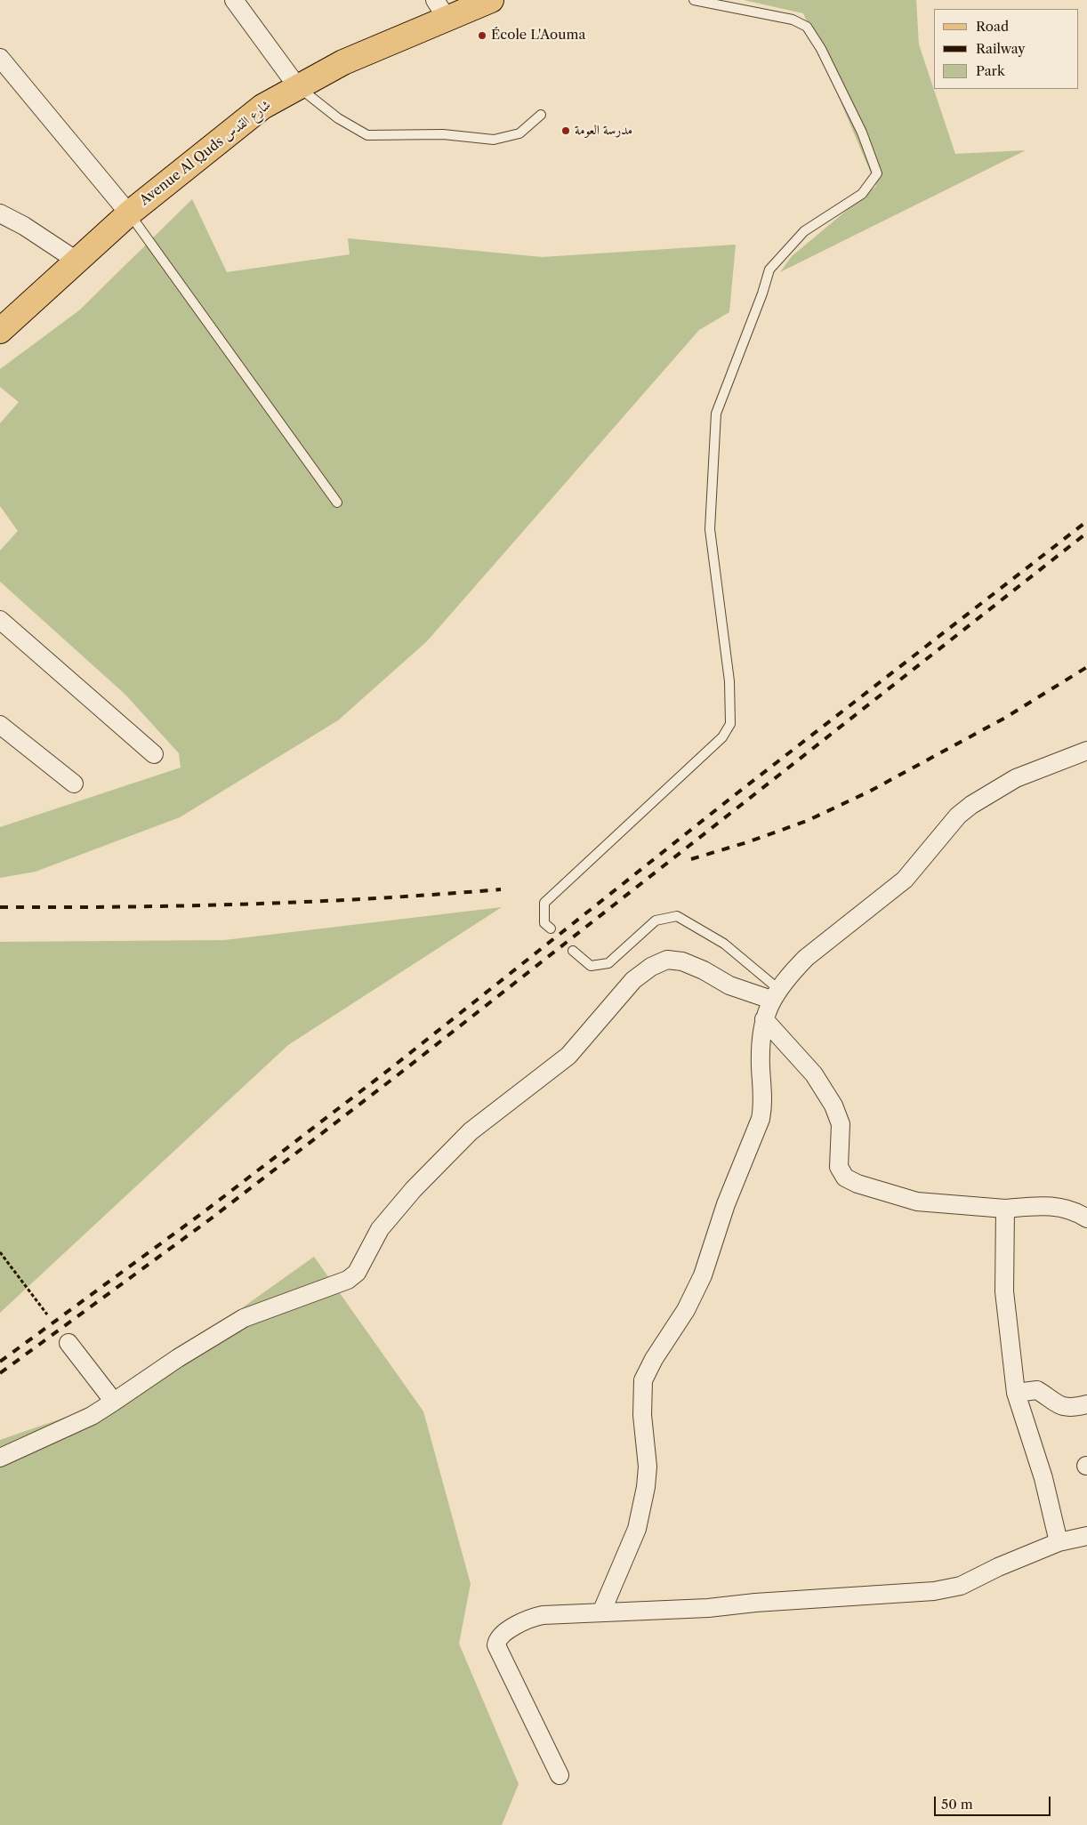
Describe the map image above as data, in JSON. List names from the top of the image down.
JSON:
{
  "streets": {
    "main road": ["Avenue Al Quds شارع القدس"]
  },
  "places": ["École L'Aouma", "مدرسة العومة"],
  "legend": ["Road", "Railway", "Park"],
  "scale_bar": "50 m"
}
